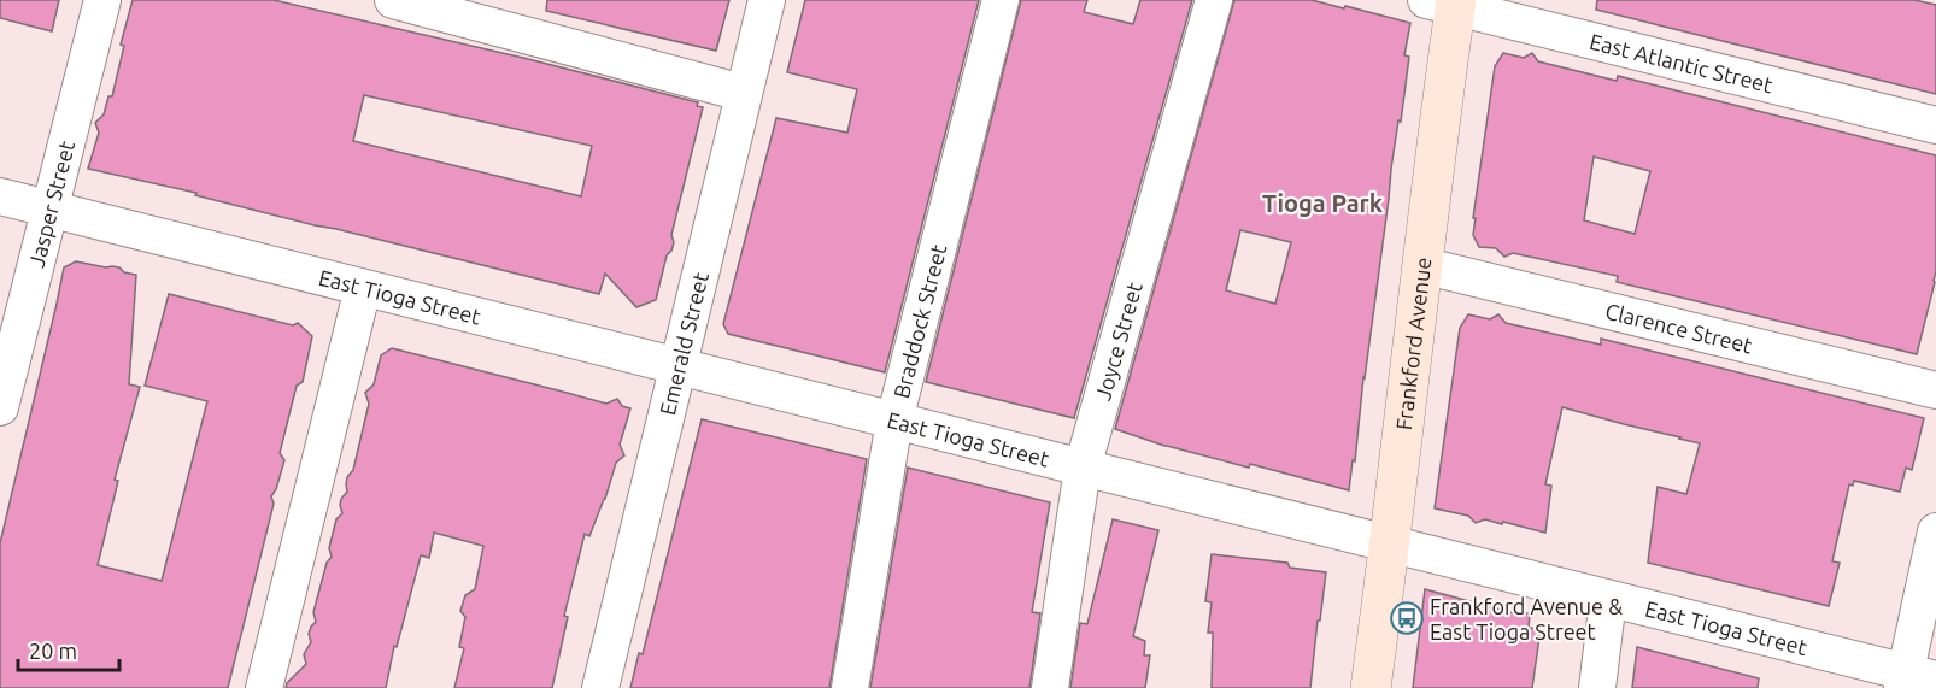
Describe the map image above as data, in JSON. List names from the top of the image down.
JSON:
{
  "streets": {
    "main road": ["Frankford Avenue"],
    "street": [
      "East Atlantic Street",
      "Jasper Street",
      "East Tioga Street",
      "Braddock Street",
      "Clarence Street",
      "Joyce Street",
      "Emerald Street"
    ]
  },
  "crossings": [
    ["East Atlantic Street", "Frankford Avenue"],
    ["Jasper Street", "East Tioga Street"],
    ["East Tioga Street", "Braddock Street"],
    ["East Tioga Street", "Joyce Street"],
    ["East Tioga Street", "Frankford Avenue"],
    ["East Tioga Street", "Emerald Street"],
    ["Clarence Street", "Frankford Avenue"]
  ],
  "districts": ["Tioga Park"],
  "places": {
    "bus stop": ["Frankford Avenue & East Tioga Street"]
  },
  "scale_bar": "20 m"
}
